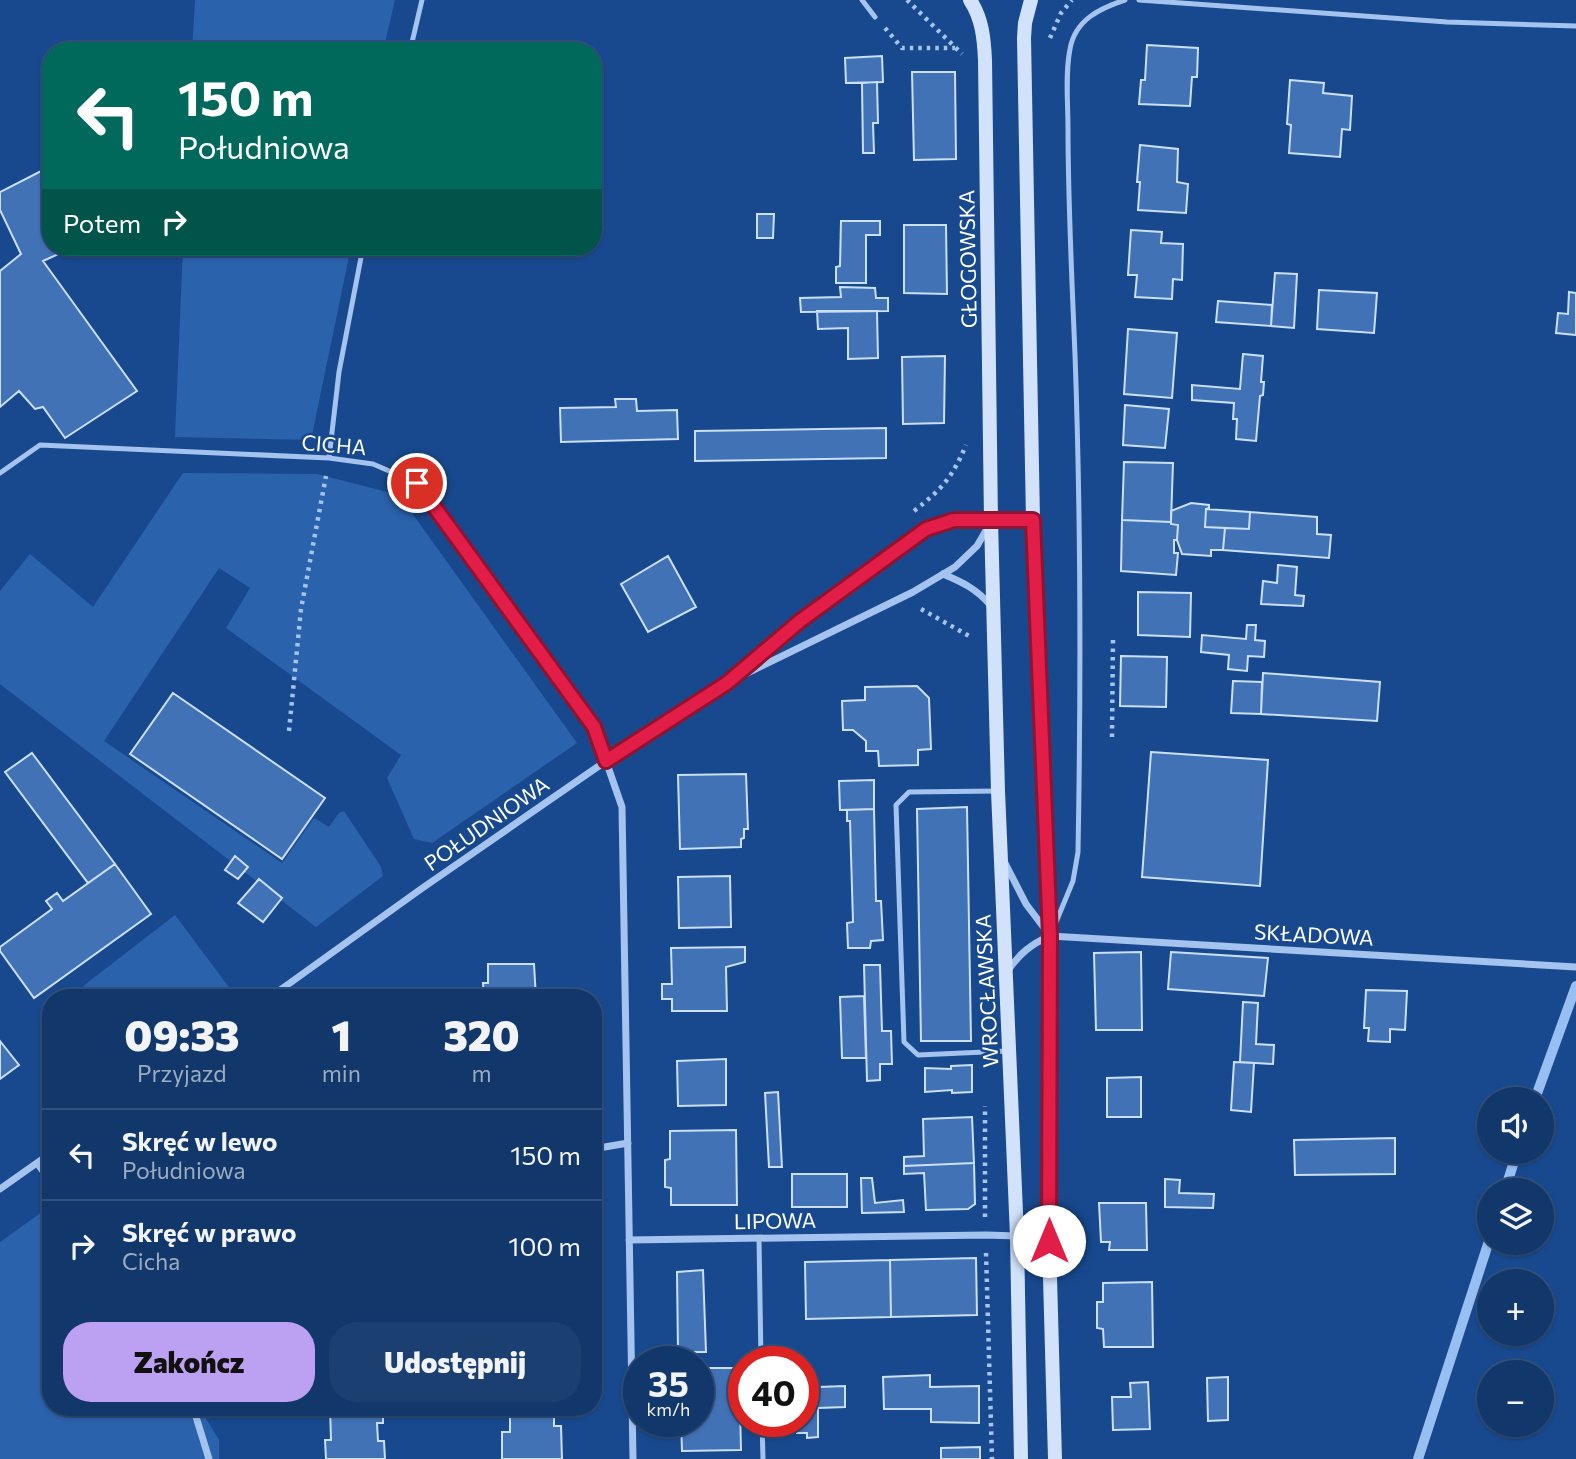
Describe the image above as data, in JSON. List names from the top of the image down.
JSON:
{
  "streets": {
    "street": [
      "GŁOGOWSKA",
      "POŁUDNIOWA",
      "SKŁADOWA",
      "WROCŁAWSKA",
      "LIPOWA"
    ],
    "lane": ["CICHA"]
  },
  "crossings": [
    ["GŁOGOWSKA", "POŁUDNIOWA"],
    ["GŁOGOWSKA", "WROCŁAWSKA"],
    ["CICHA", "POŁUDNIOWA"],
    ["POŁUDNIOWA", "WROCŁAWSKA"],
    ["WROCŁAWSKA", "LIPOWA"]
  ],
  "page": {
    "turn": ["150 m", "Południowa"],
    "then": "Potem",
    "eta": [
      "09:33",
      "Przyjazd",
      "1",
      "min",
      "320",
      "m"
    ],
    "map_buttons": ["+", "−"],
    "list": [
      {
        "name": "Skręć w lewo",
        "note": "Południowa",
        "value": "150 m"
      },
      {
        "name": "Skręć w prawo",
        "note": "Cicha",
        "value": "100 m"
      }
    ],
    "buttons": ["Zakończ", "Udostępnij"],
    "speed": "35 km/h",
    "limit": "40"
  }
}
